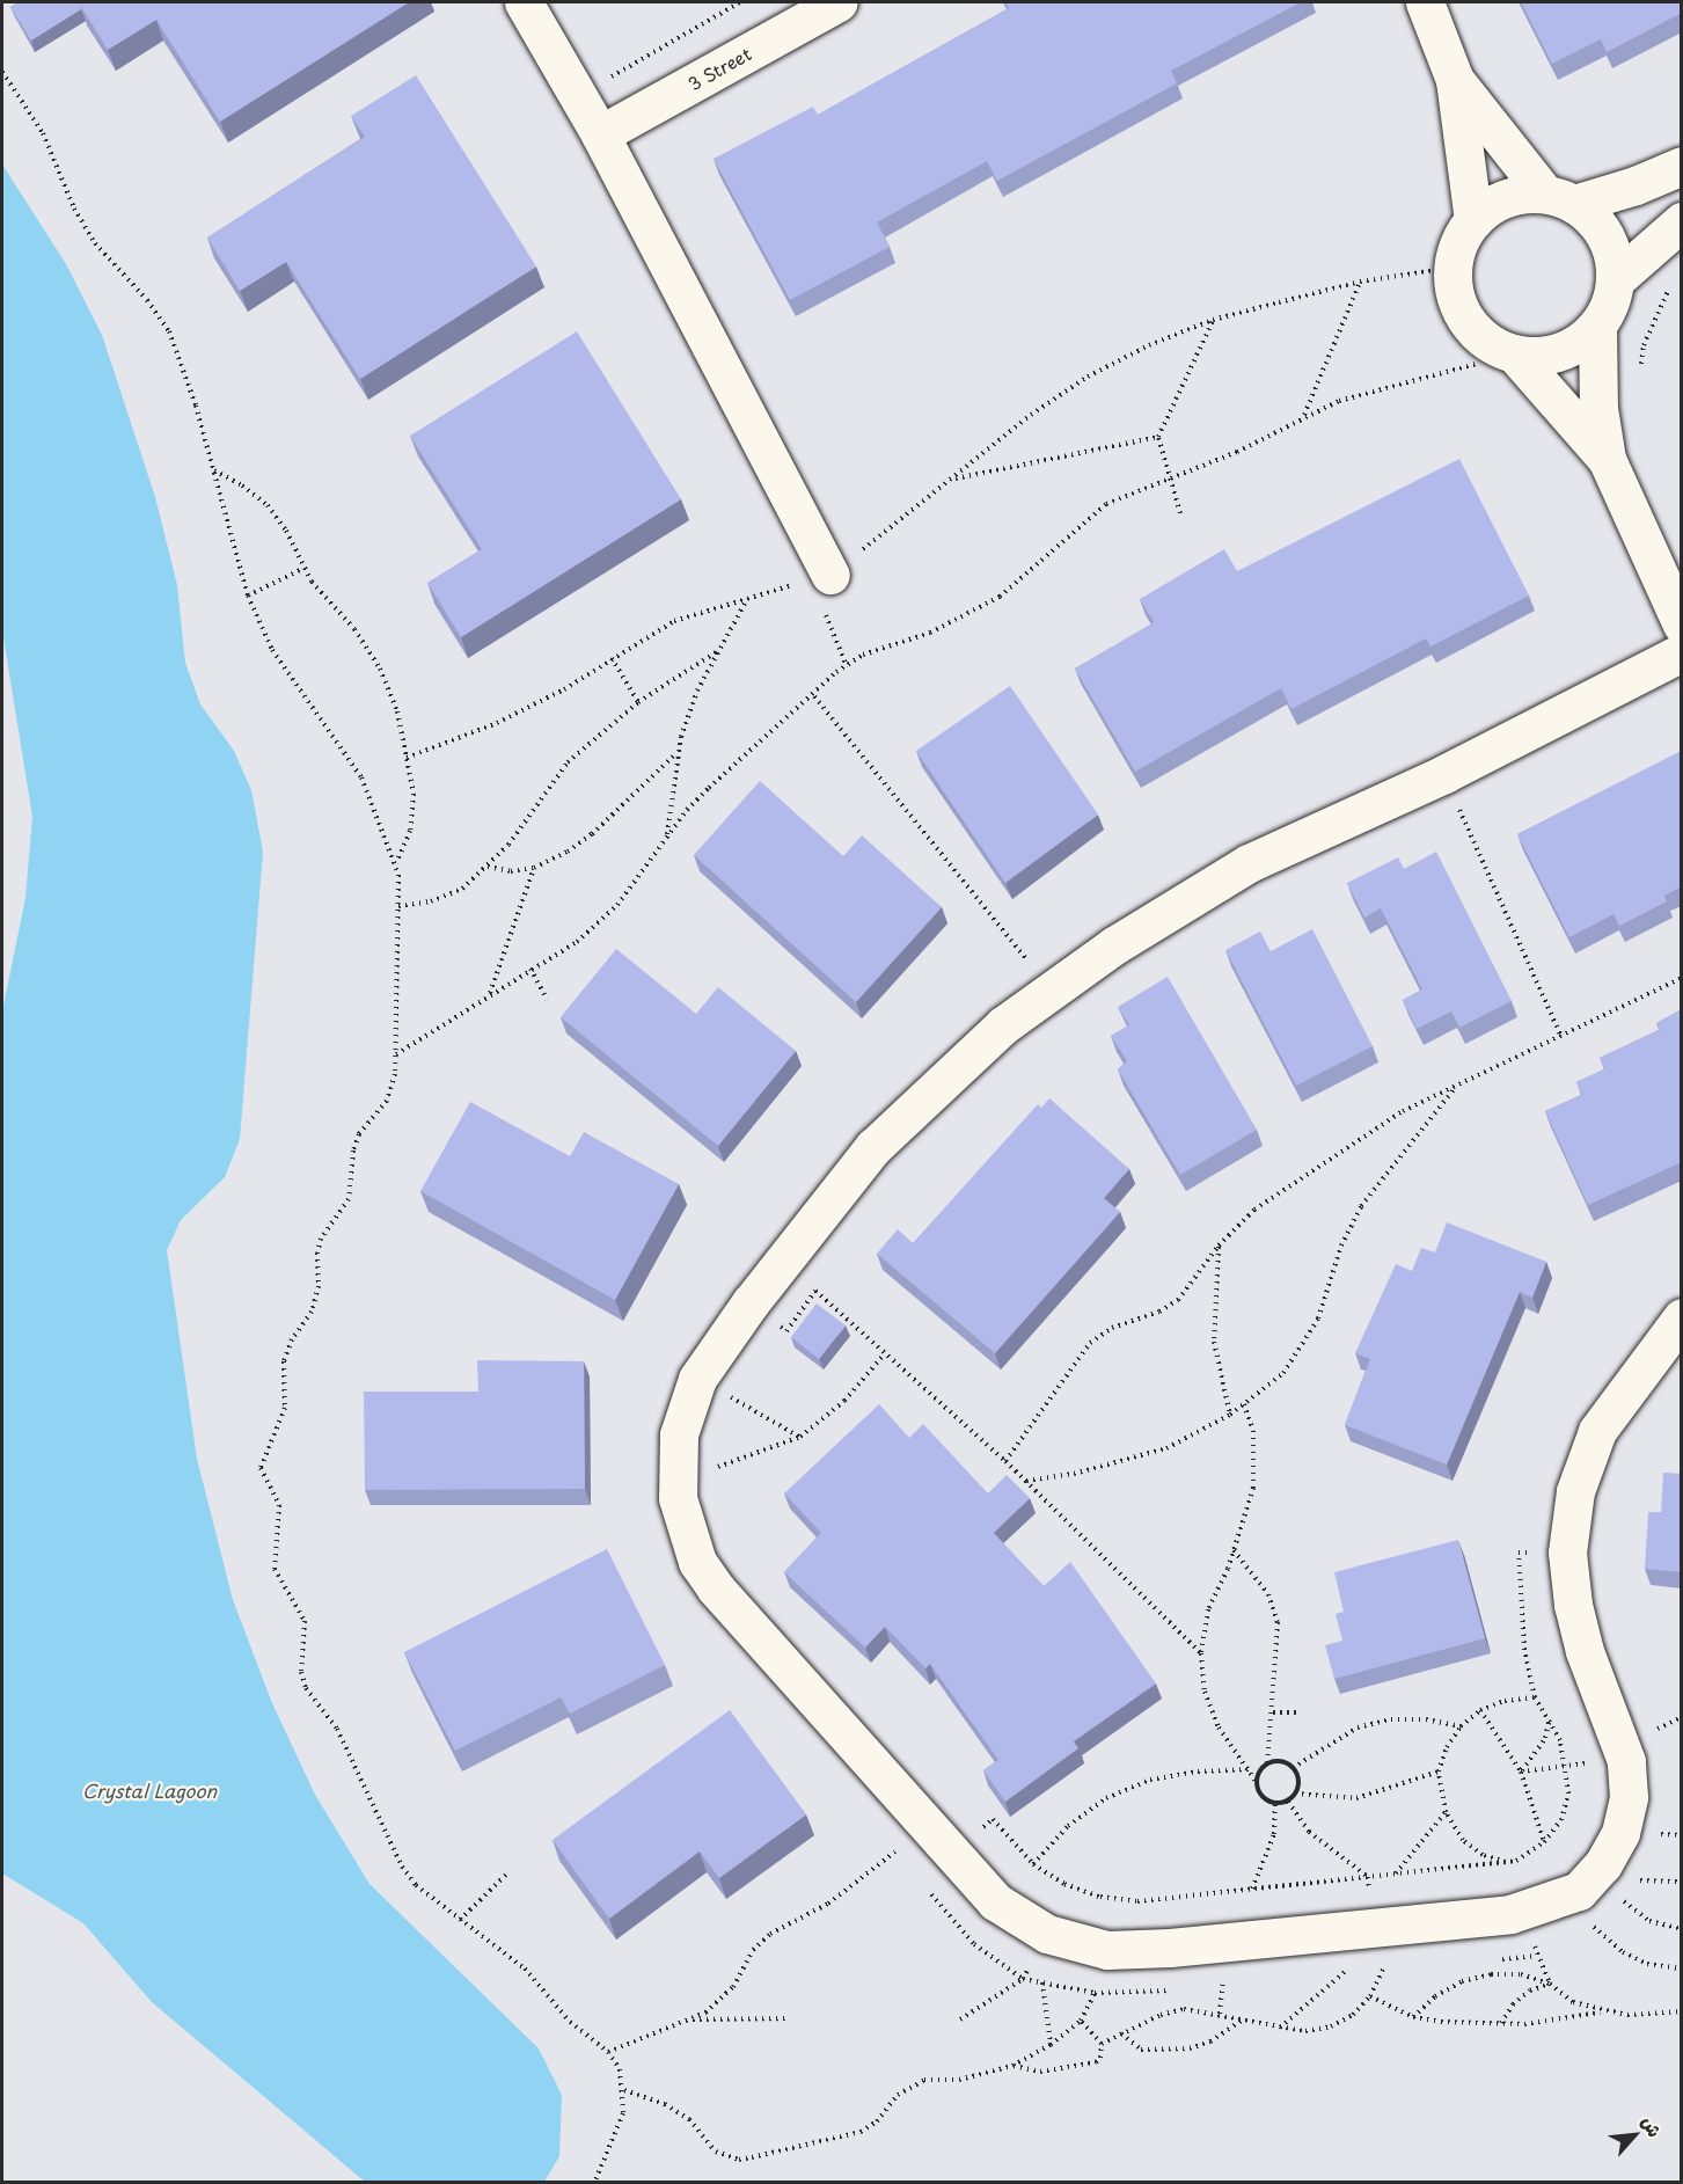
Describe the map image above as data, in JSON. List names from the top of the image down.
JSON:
{
  "streets": {
    "street": ["3 Street"]
  },
  "water": ["Crystal Lagoon"],
  "north": "top right"
}
